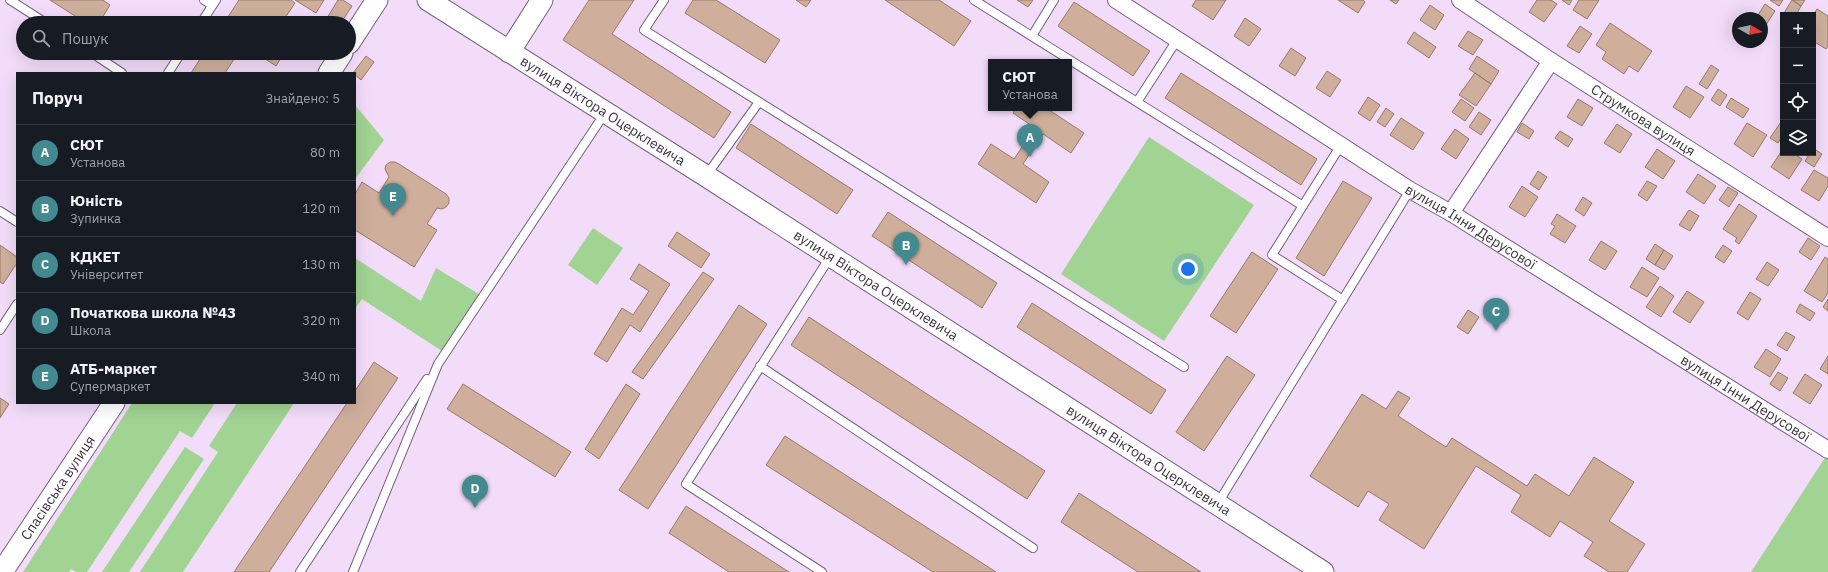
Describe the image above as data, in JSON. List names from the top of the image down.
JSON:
{
  "streets": {
    "street": [
      "вулиця Віктора Оцерклевича",
      "Струмкова вулиця",
      "вулиця Інни Дерусової",
      "Спасівська вулиця"
    ]
  },
  "north": "right",
  "page": {
    "map_buttons": ["+", "−"],
    "search": "Пошук",
    "popup": ["СЮТ", "Установа"],
    "heading": ["Поруч", "Знайдено: 5"],
    "pins": [
      "A",
      "E",
      "B",
      "C",
      "D"
    ],
    "list": [
      {
        "mark": "A",
        "name": "СЮТ",
        "note": "Установа",
        "value": "80 m"
      },
      {
        "mark": "B",
        "name": "Юність",
        "note": "Зупинка",
        "value": "120 m"
      },
      {
        "mark": "C",
        "name": "КДКЕТ",
        "note": "Університет",
        "value": "130 m"
      },
      {
        "mark": "D",
        "name": "Початкова школа №43",
        "note": "Школа",
        "value": "320 m"
      },
      {
        "mark": "E",
        "name": "АТБ-маркет",
        "note": "Супермаркет",
        "value": "340 m"
      }
    ]
  }
}
